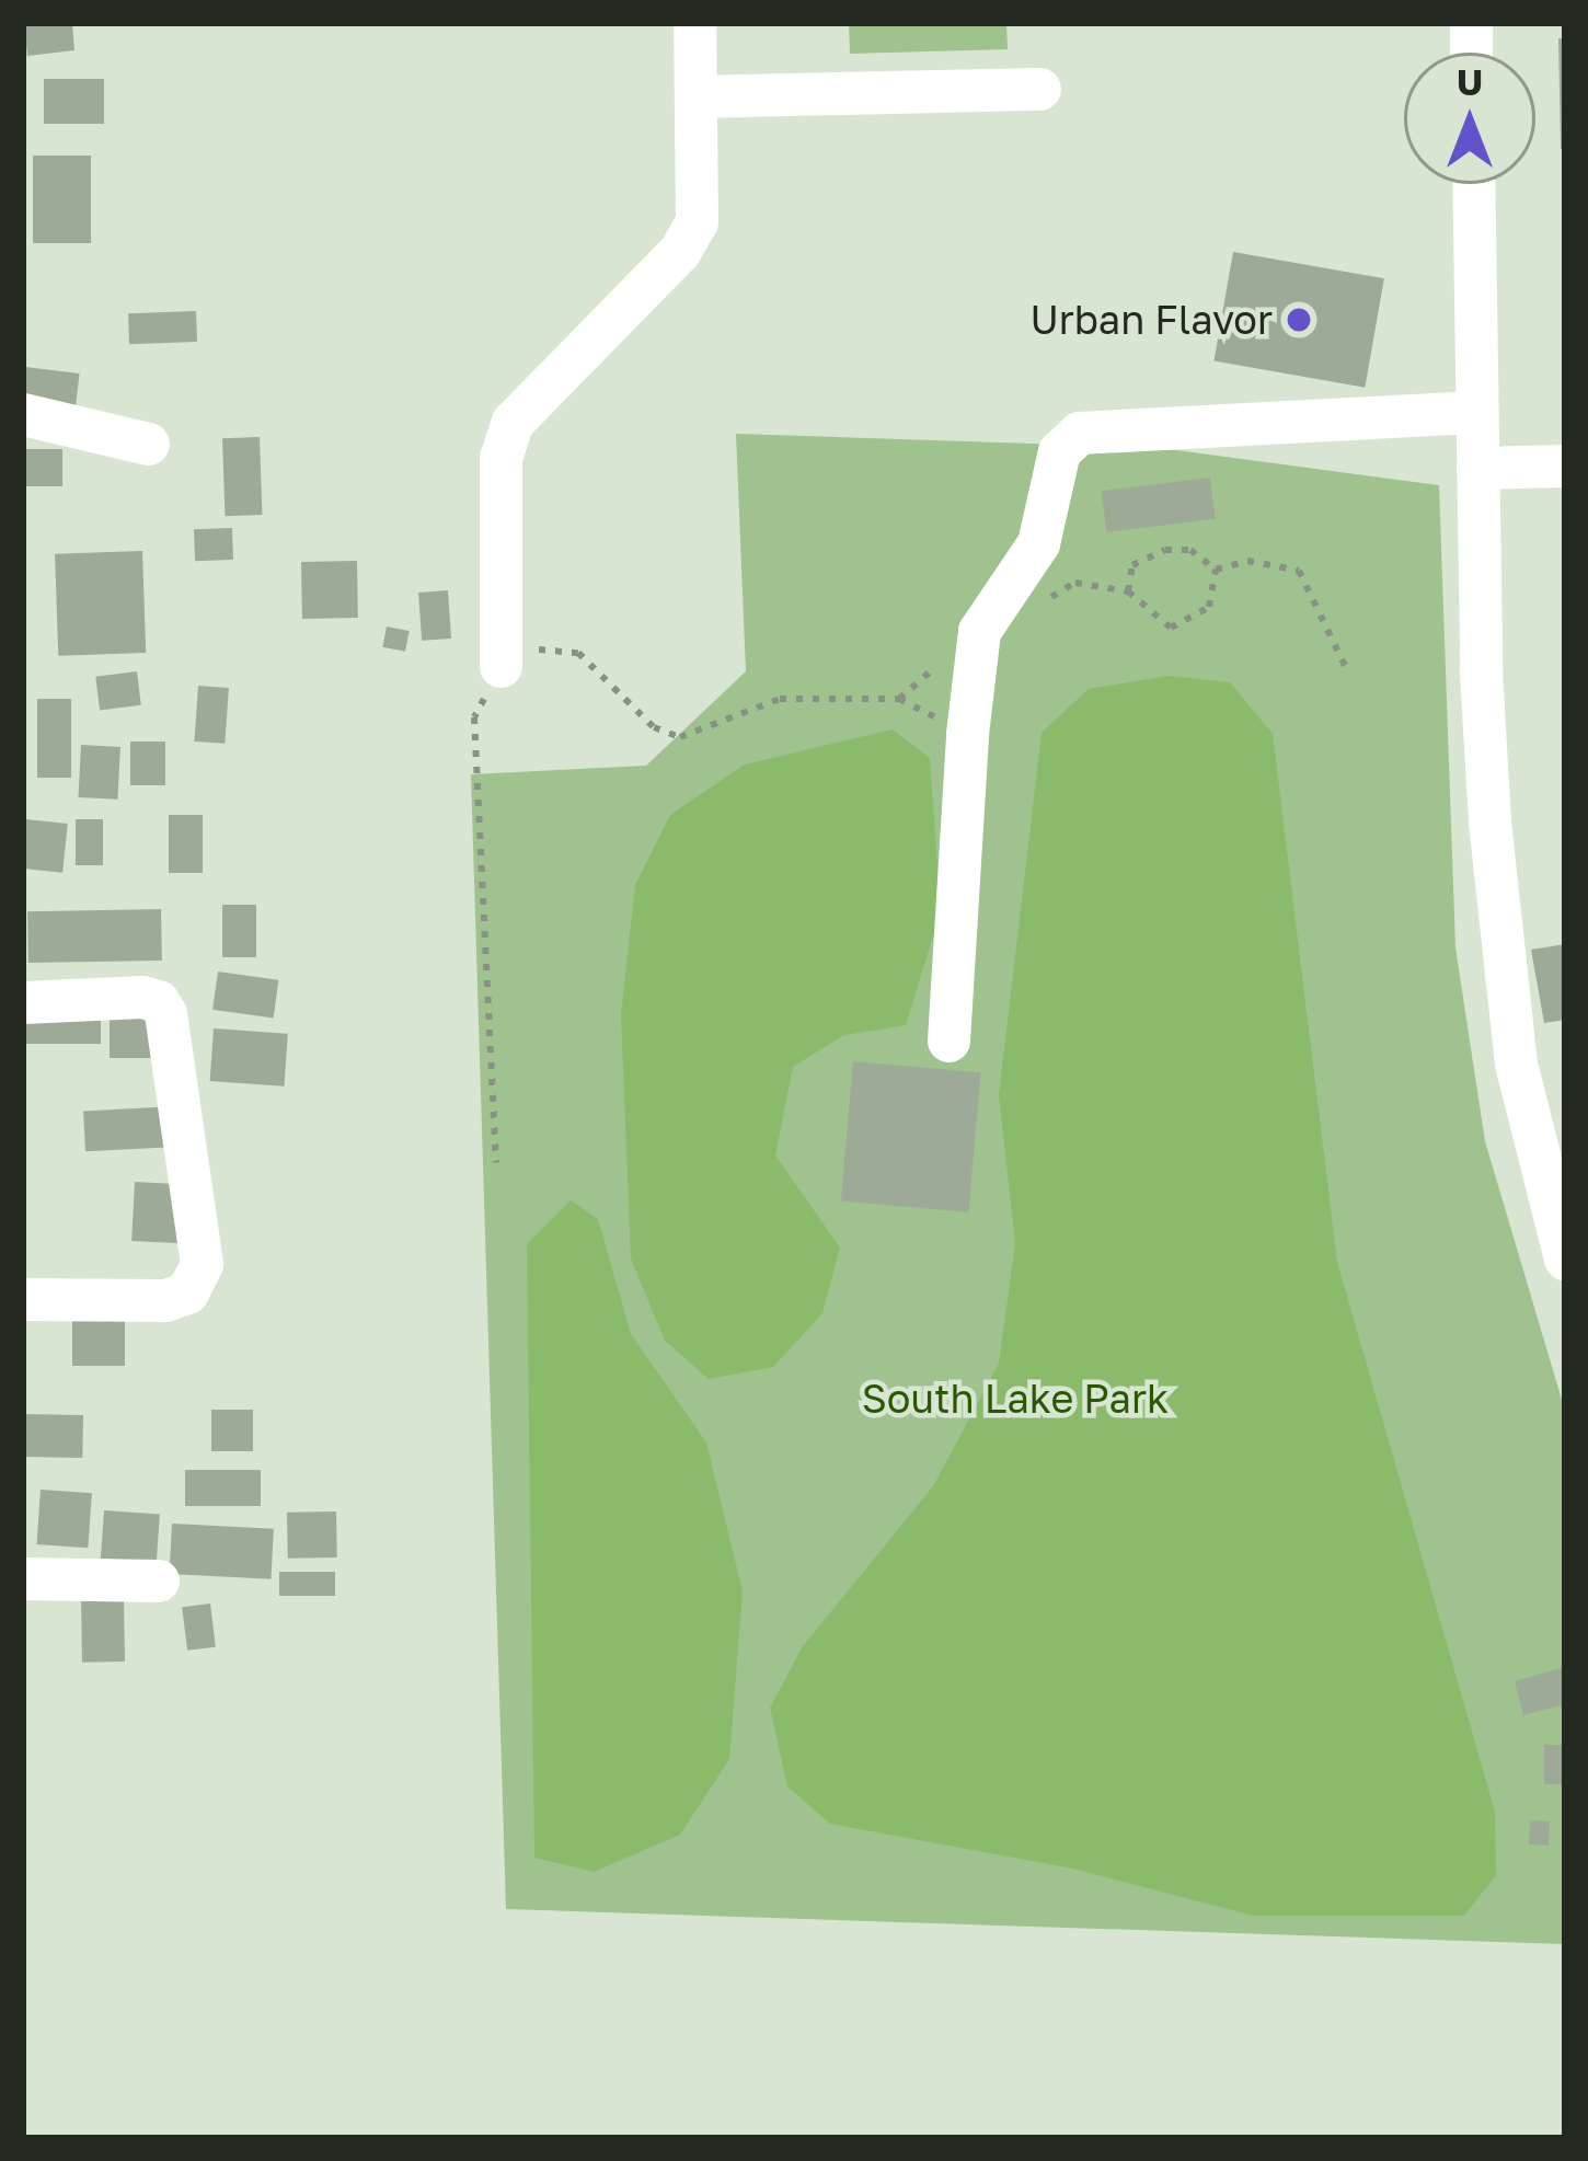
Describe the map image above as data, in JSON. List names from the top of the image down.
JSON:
{
  "parks": ["South Lake Park"],
  "places": ["Urban Flavor"],
  "north": "top"
}
